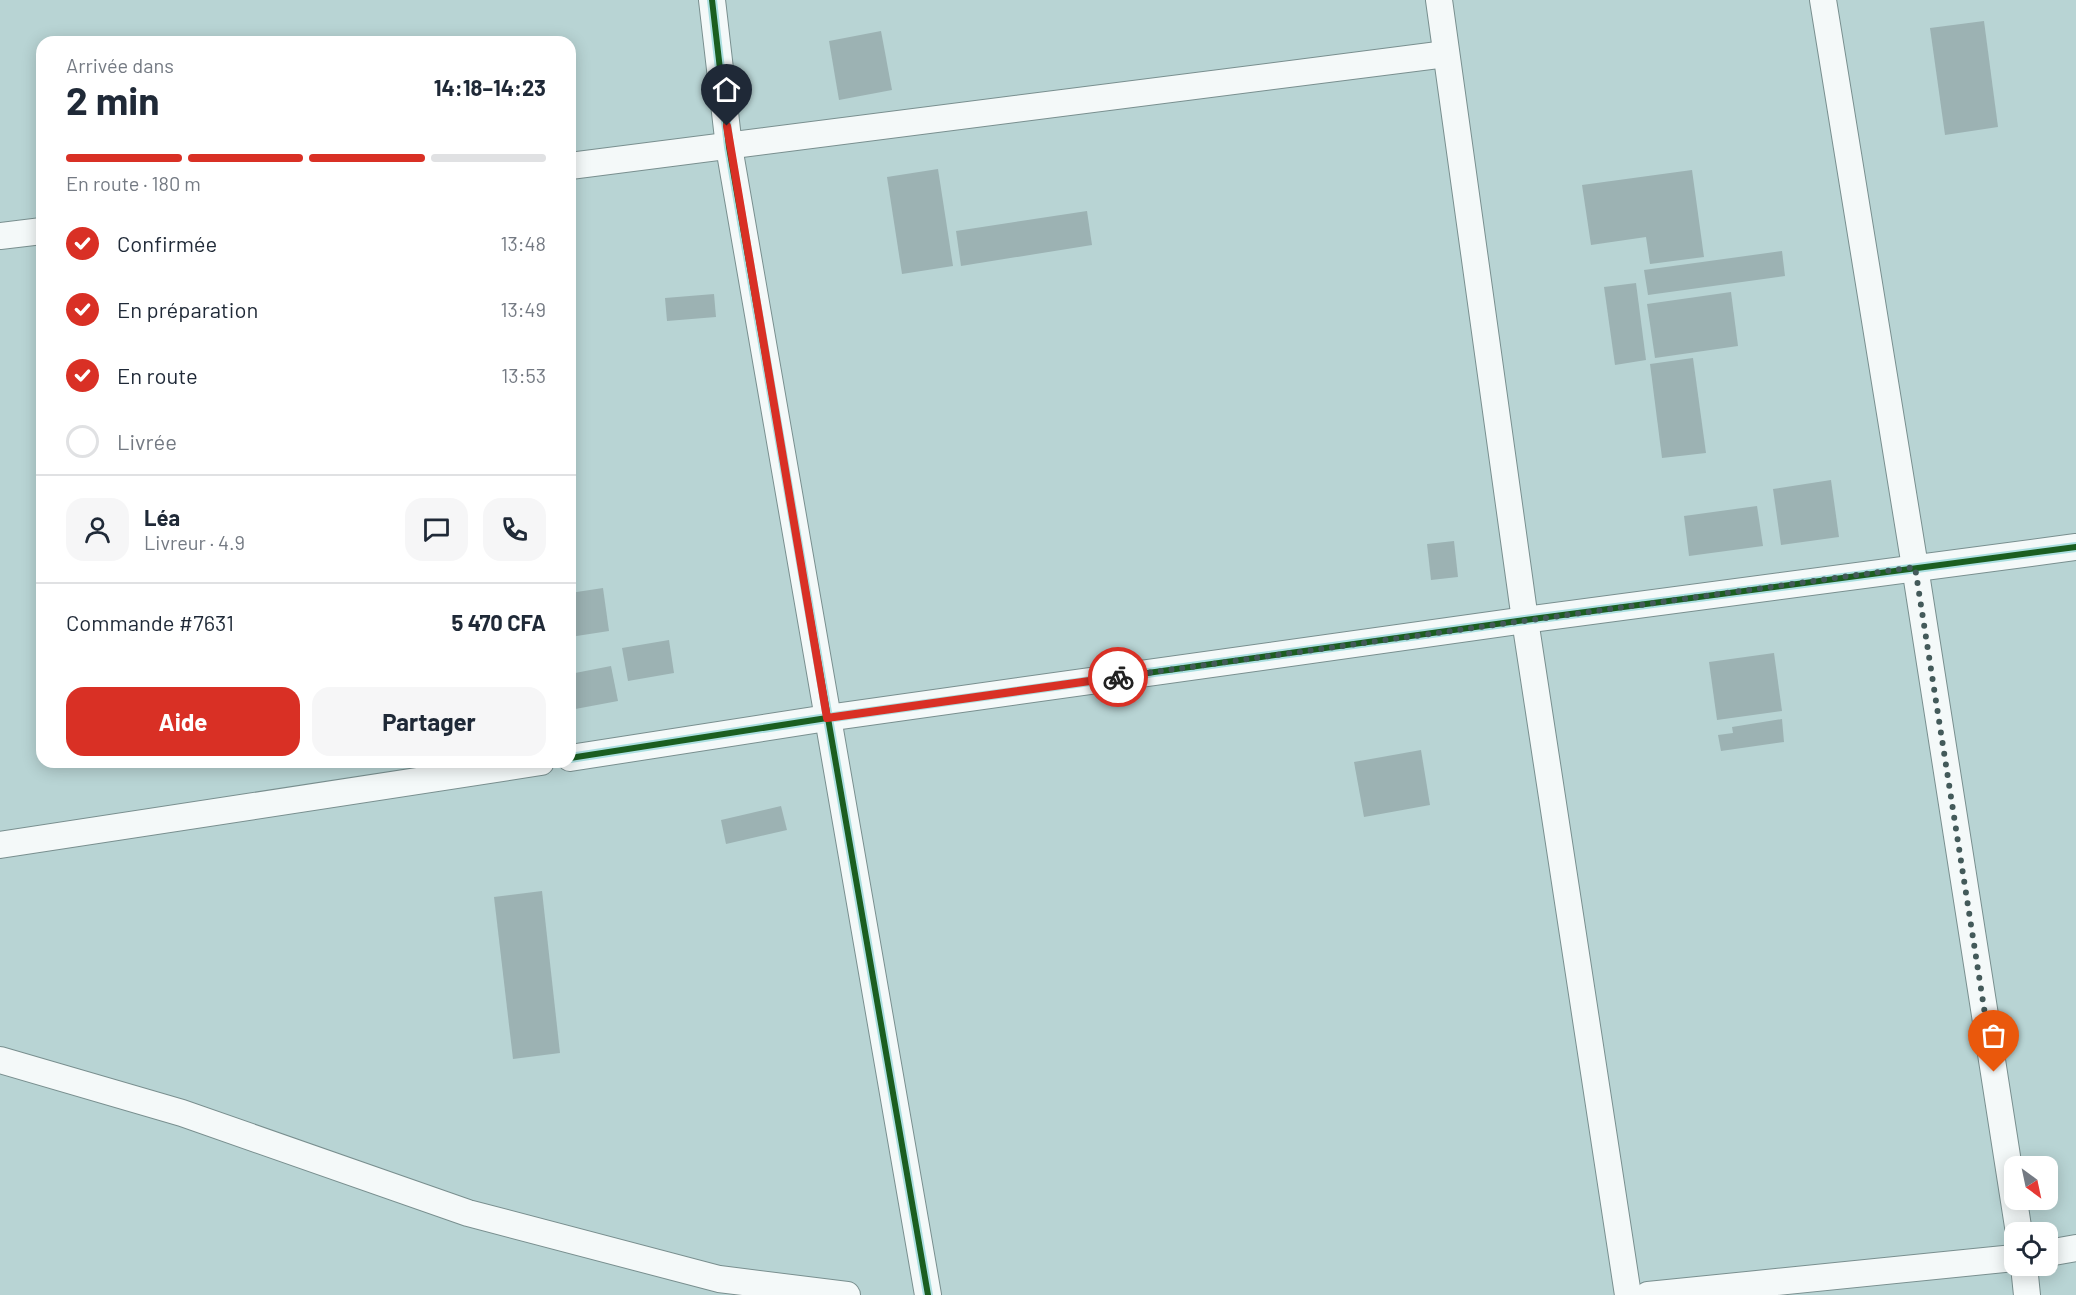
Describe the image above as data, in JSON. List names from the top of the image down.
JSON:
{
  "north": "bottom right",
  "page": {
    "heading": ["2 min", "Arrivée dans", "14:18–14:23"],
    "panel": [
      "Léa",
      "Livreur · 4.9",
      "Commande #7631",
      "5 470 CFA"
    ],
    "bar": "En route · 180 m",
    "list": [
      ["Confirmée", "13:48"],
      ["En préparation", "13:49"],
      ["En route", "13:53"],
      "Livrée"
    ],
    "buttons": ["Aide", "Partager"]
  }
}
